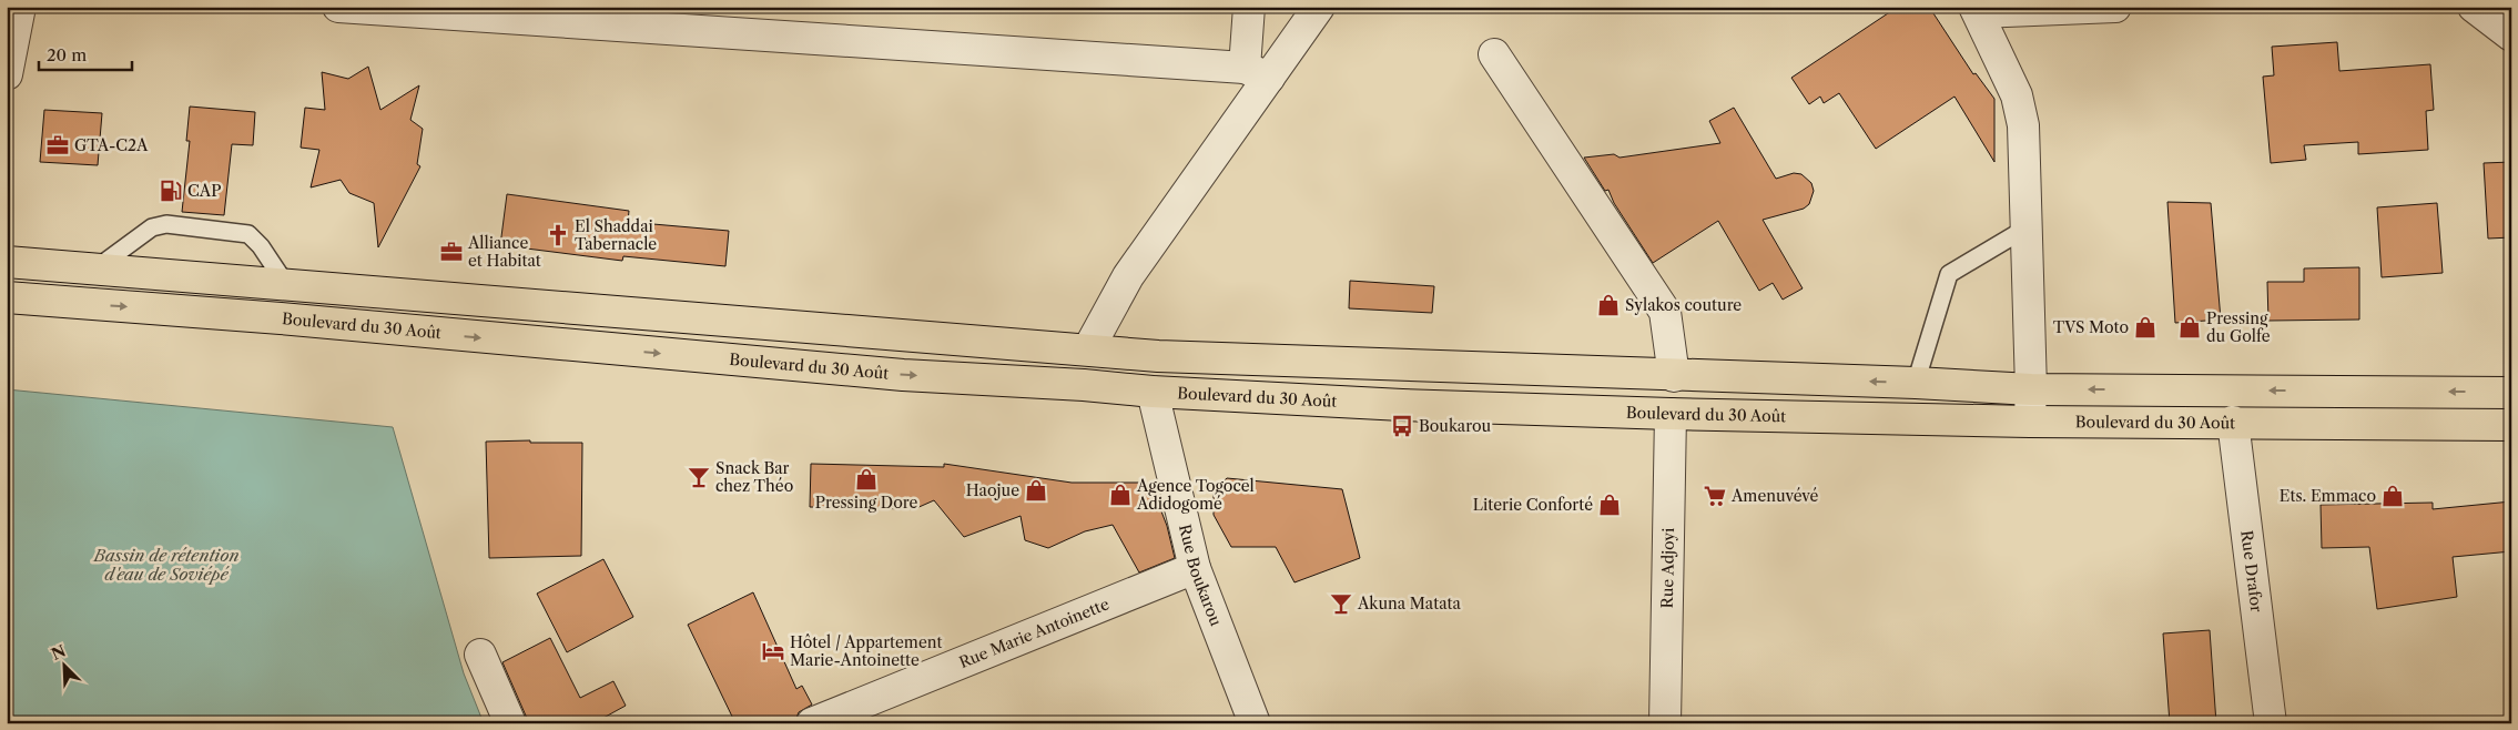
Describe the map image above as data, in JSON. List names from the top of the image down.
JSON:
{
  "streets": {
    "highway": ["Boulevard du 30 Août"],
    "street": [
      "Rue Adjoyi",
      "Rue Drafor",
      "Rue Boukarou",
      "Rue Marie Antoinette"
    ]
  },
  "crossings": [
    ["Boulevard du 30 Août", "Rue Adjoyi"],
    ["Boulevard du 30 Août", "Rue Drafor"],
    ["Boulevard du 30 Août", "Rue Boukarou"],
    ["Rue Boukarou", "Rue Marie Antoinette"]
  ],
  "water": ["Bassin de rétention d'eau de Soviépé"],
  "places": {
    "office": ["GTA-C2A", "Alliance et Habitat"],
    "fuel station": ["CAP"],
    "church": ["El Shaddai Tabernacle"],
    "shop": [
      "Sylakos couture",
      "TVS Moto",
      "Pressing du Golfe",
      "Pressing Dore",
      "Haojue",
      "Agence Togocel Adidogomé",
      "Ets. Emmaco",
      "Literie Conforté"
    ],
    "bus stop": ["Boukarou"],
    "bar": ["Snack Bar chez Théo", "Akuna Matata"],
    "supermarket": ["Amenuvévé"],
    "hotel": ["Hôtel / Appartement Marie-Antoinette"]
  },
  "scale_bar": "20 m",
  "north": "top left"
}
